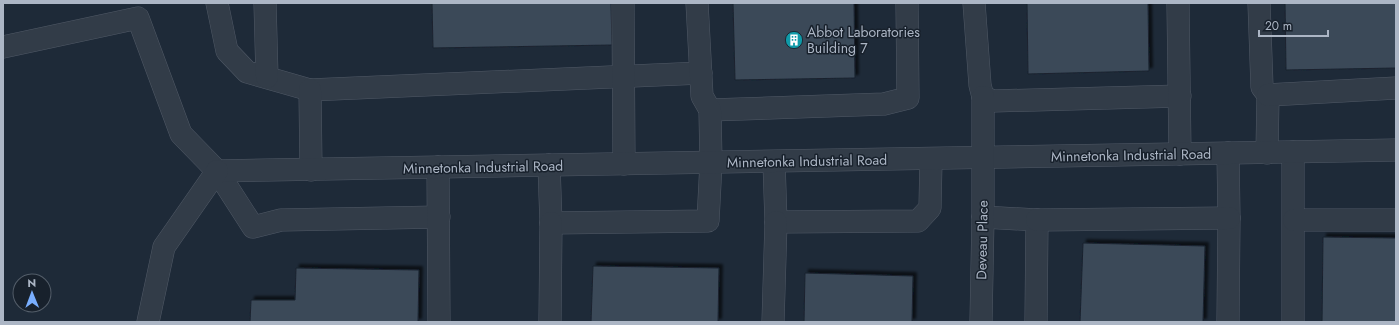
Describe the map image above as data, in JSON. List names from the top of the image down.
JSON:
{
  "streets": {
    "street": ["Minnetonka Industrial Road", "Deveau Place"]
  },
  "crossings": [
    ["Minnetonka Industrial Road", "Deveau Place"]
  ],
  "places": {
    "building": ["Abbot Laboratories Building 7"]
  },
  "scale_bar": "20 m",
  "north": "top"
}
